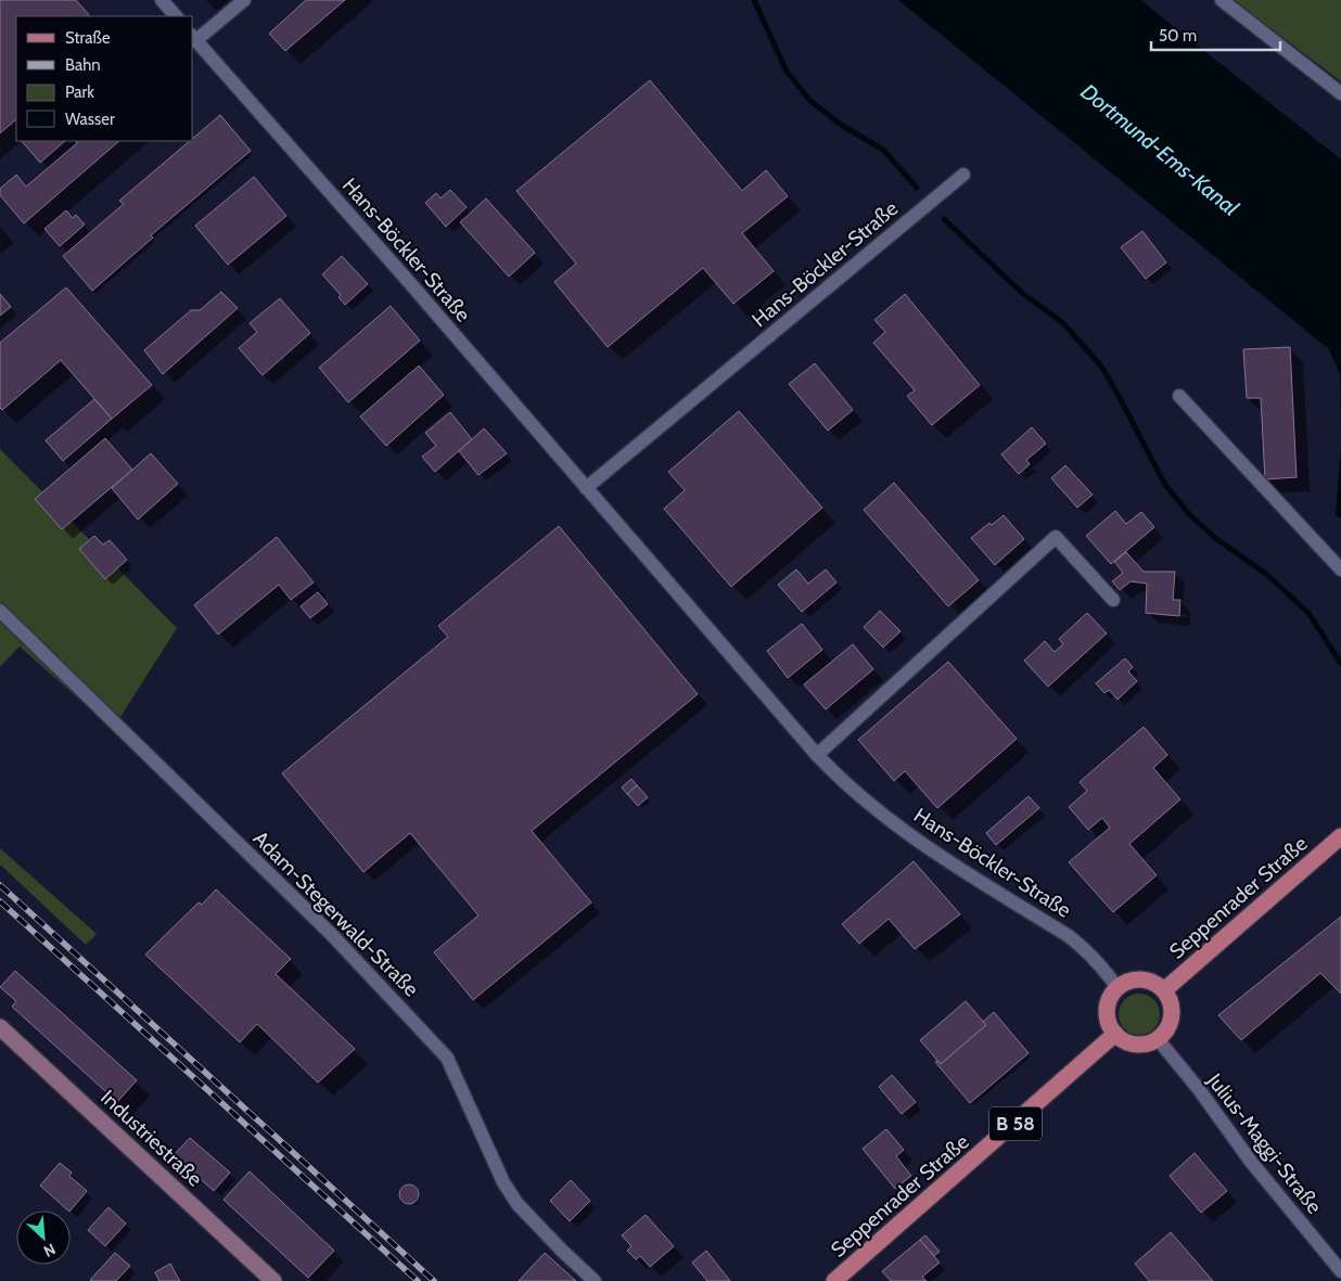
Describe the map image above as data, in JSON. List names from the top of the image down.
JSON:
{
  "streets": {
    "main road": ["Seppenrader Straße", "B 58"],
    "street": [
      "Hans-Böckler-Straße",
      "Adam-Stegerwald-Straße",
      "Industriestraße",
      "Julius-Maggi-Straße"
    ]
  },
  "crossings": [
    ["Hans-Böckler-Straße", "Seppenrader Straße"],
    ["Hans-Böckler-Straße", "Julius-Maggi-Straße"],
    ["Seppenrader Straße", "Julius-Maggi-Straße"]
  ],
  "water": ["Dortmund-Ems-Kanal"],
  "legend": [
    "Straße",
    "Bahn",
    "Park",
    "Wasser"
  ],
  "scale_bar": "50 m",
  "north": "bottom right"
}
